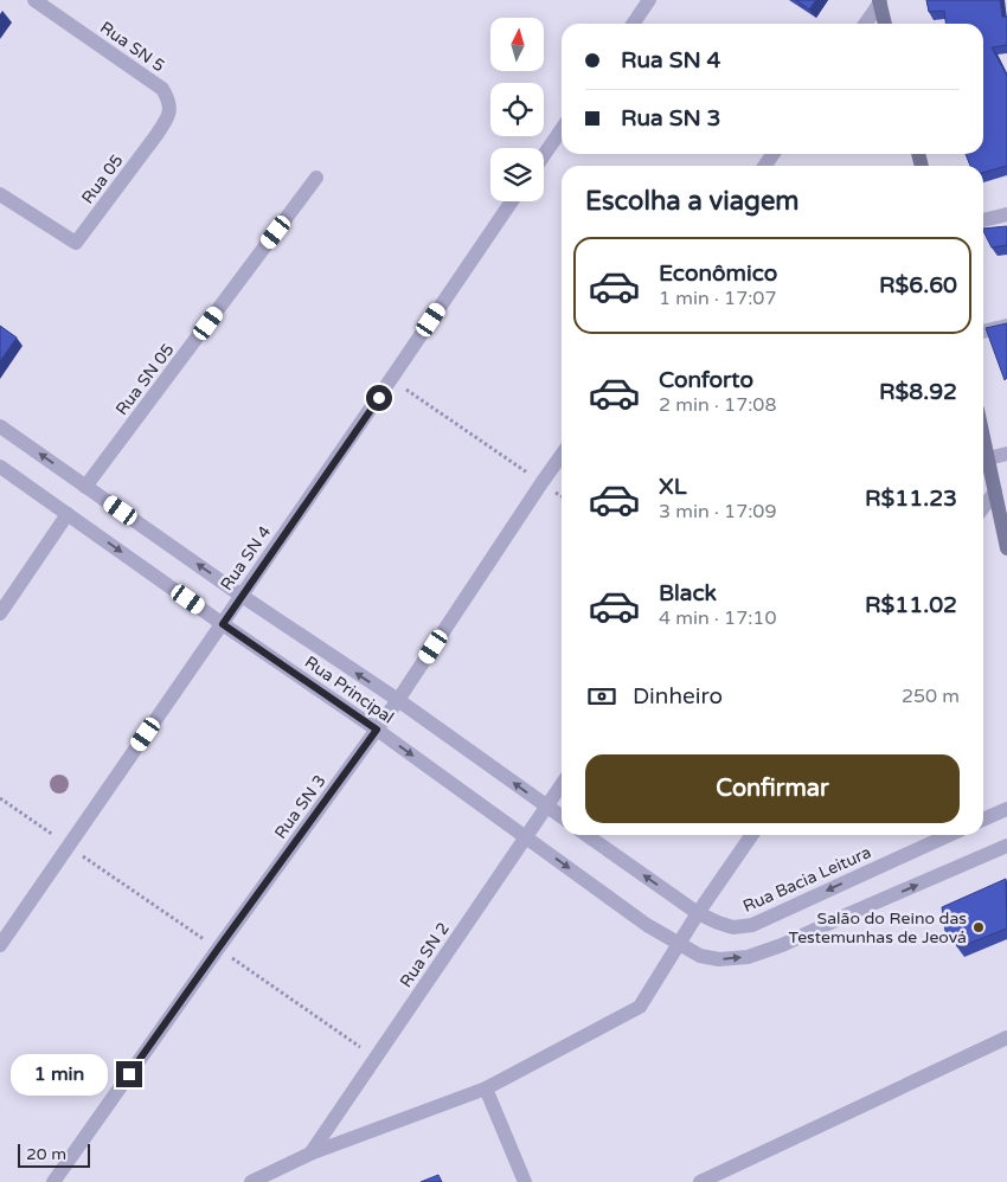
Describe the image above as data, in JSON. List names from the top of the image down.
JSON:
{
  "streets": {
    "street": [
      "Rua SN 5",
      "Rua 05",
      "Rua SN 05",
      "Rua SN 4",
      "Rua Principal",
      "Rua SN 3",
      "Rua Bacia Leitura",
      "Rua SN 2"
    ]
  },
  "crossings": [
    ["Rua SN 5", "Rua 05"],
    ["Rua SN 05", "Rua Principal"],
    ["Rua SN 4", "Rua Principal"],
    ["Rua Principal", "Rua SN 3"],
    ["Rua Principal", "Rua SN 2"]
  ],
  "places": ["Salão do Reino das Testemunhas de Jeová"],
  "scale_bar": "20 m",
  "north": "top",
  "page": {
    "banner": ["Rua SN 4", "Rua SN 3"],
    "heading": "Escolha a viagem",
    "list": [
      {
        "name": "Econômico",
        "note": "1 min · 17:07",
        "value": "R$6.60"
      },
      {
        "name": "Conforto",
        "note": "2 min · 17:08",
        "value": "R$8.92"
      },
      {
        "name": "XL",
        "note": "3 min · 17:09",
        "value": "R$11.23"
      },
      {
        "name": "Black",
        "note": "4 min · 17:10",
        "value": "R$11.02"
      }
    ],
    "pay": ["Dinheiro", "250 m"],
    "buttons": "Confirmar",
    "bubble": "1 min",
    "scale": "20 m"
  }
}
